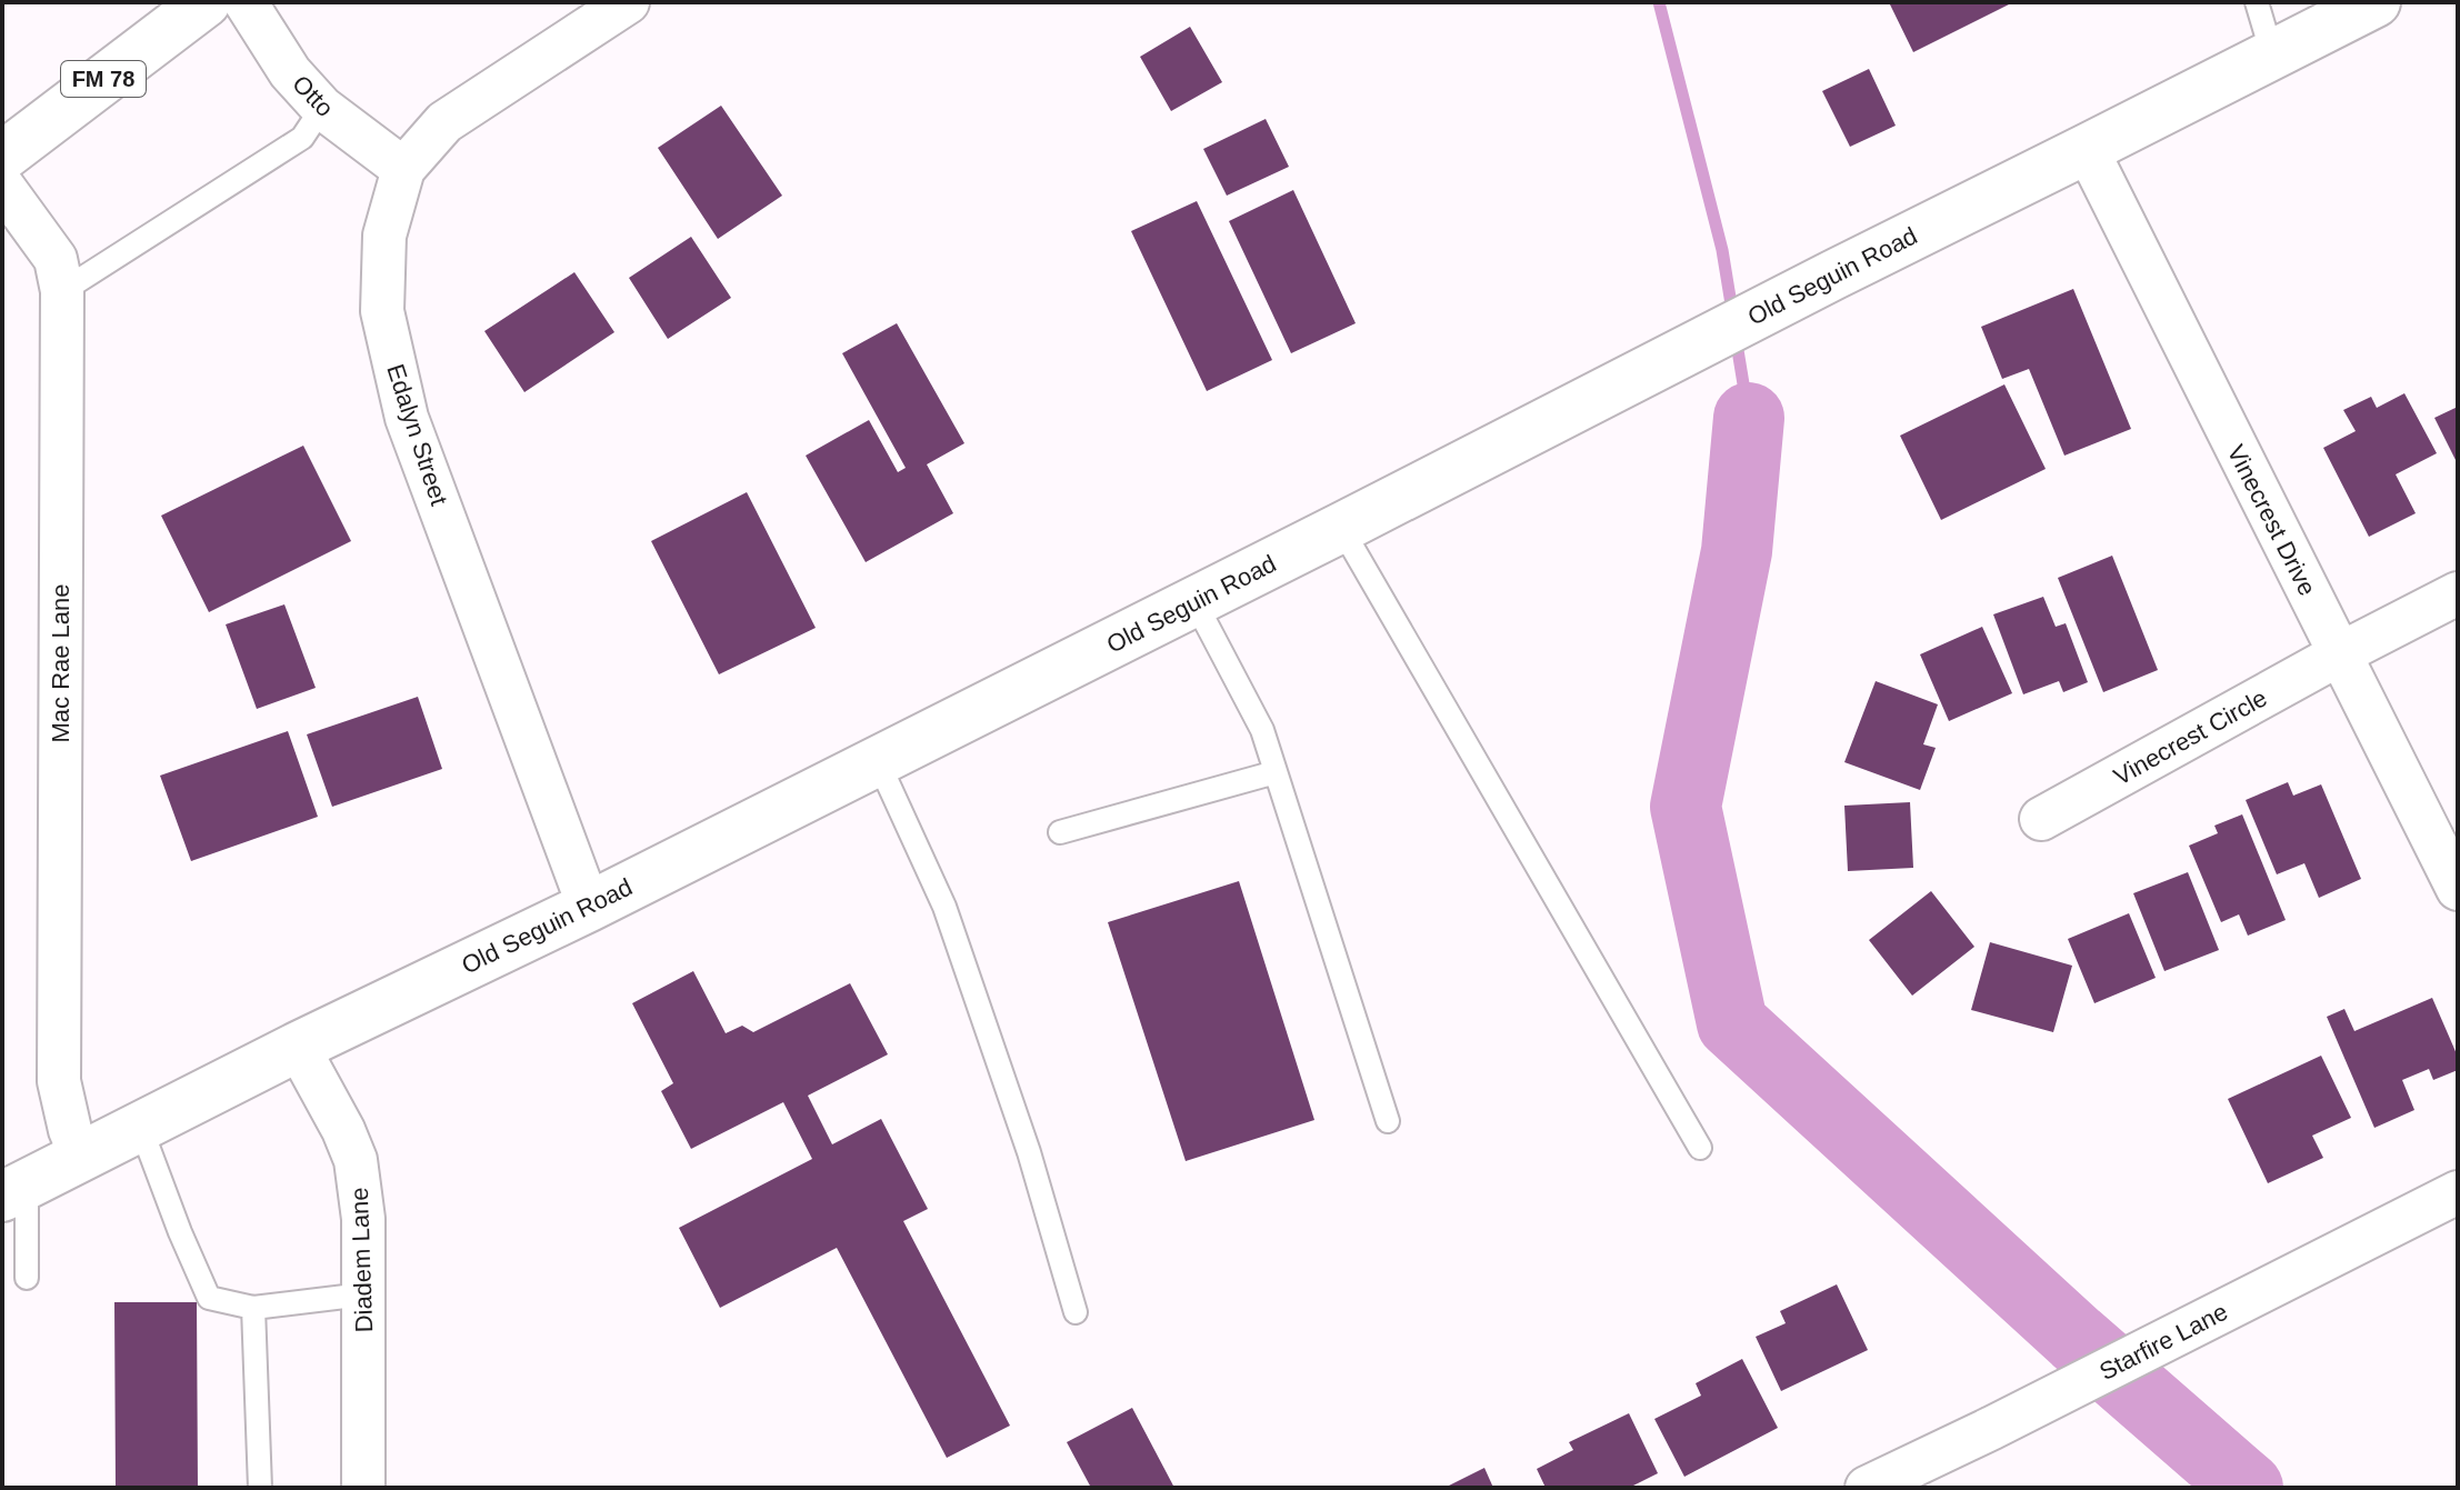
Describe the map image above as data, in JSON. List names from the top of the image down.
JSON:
{
  "streets": {
    "street": [
      "FM 78",
      "Otto",
      "Old Seguin Road",
      "Edalyn Street",
      "Vinecrest Drive",
      "Mac Rae Lane",
      "Vinecrest Circle",
      "Diadem Lane",
      "Starfire Lane"
    ]
  },
  "crossings": [
    ["Otto", "Edalyn Street"],
    ["Old Seguin Road", "Edalyn Street"],
    ["Old Seguin Road", "Vinecrest Drive"],
    ["Old Seguin Road", "Mac Rae Lane"],
    ["Old Seguin Road", "Diadem Lane"],
    ["Vinecrest Drive", "Vinecrest Circle"]
  ]
}
